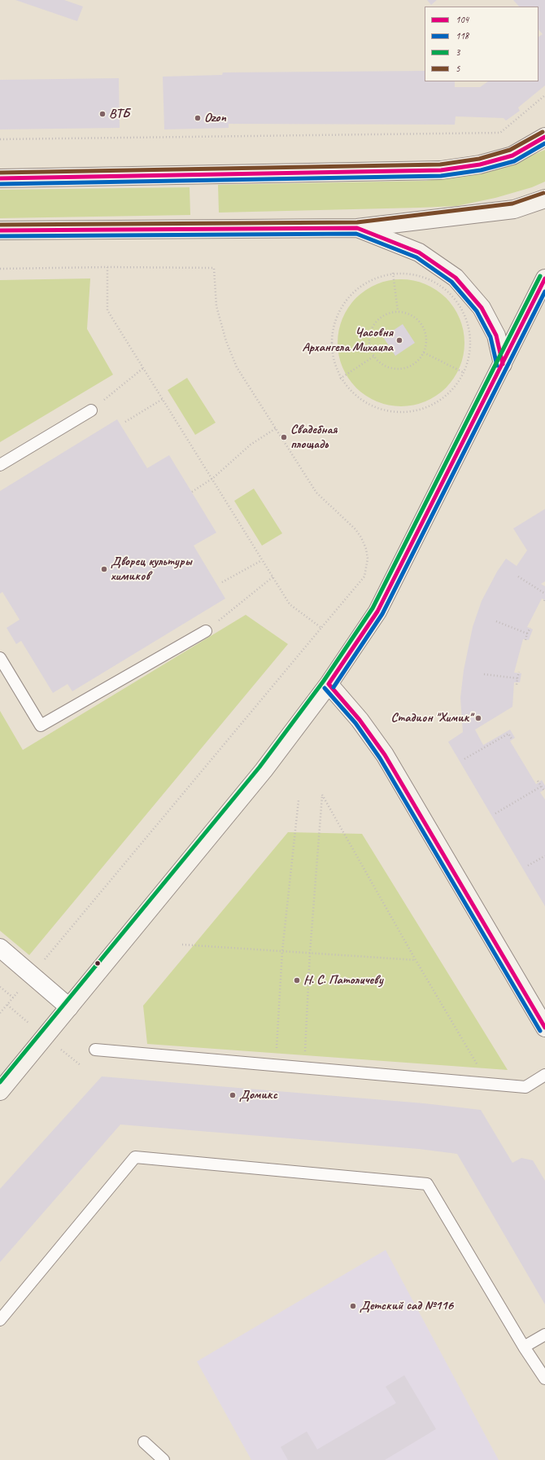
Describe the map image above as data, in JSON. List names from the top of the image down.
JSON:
{
  "places": [
    "ВТБ",
    "Ozon",
    "Часовня Архангела Михаила",
    "Свадебная площадь",
    "Дворец культуры химиков",
    "Стадион \"Химик\"",
    "Н. С. Патоличеву",
    "Домикс",
    "Детский сад №116"
  ],
  "lines": [
    "transit line 5",
    "transit line 104",
    "transit line 118",
    "transit line 3"
  ],
  "legend": [
    "104",
    "118",
    "3",
    "5"
  ]
}
